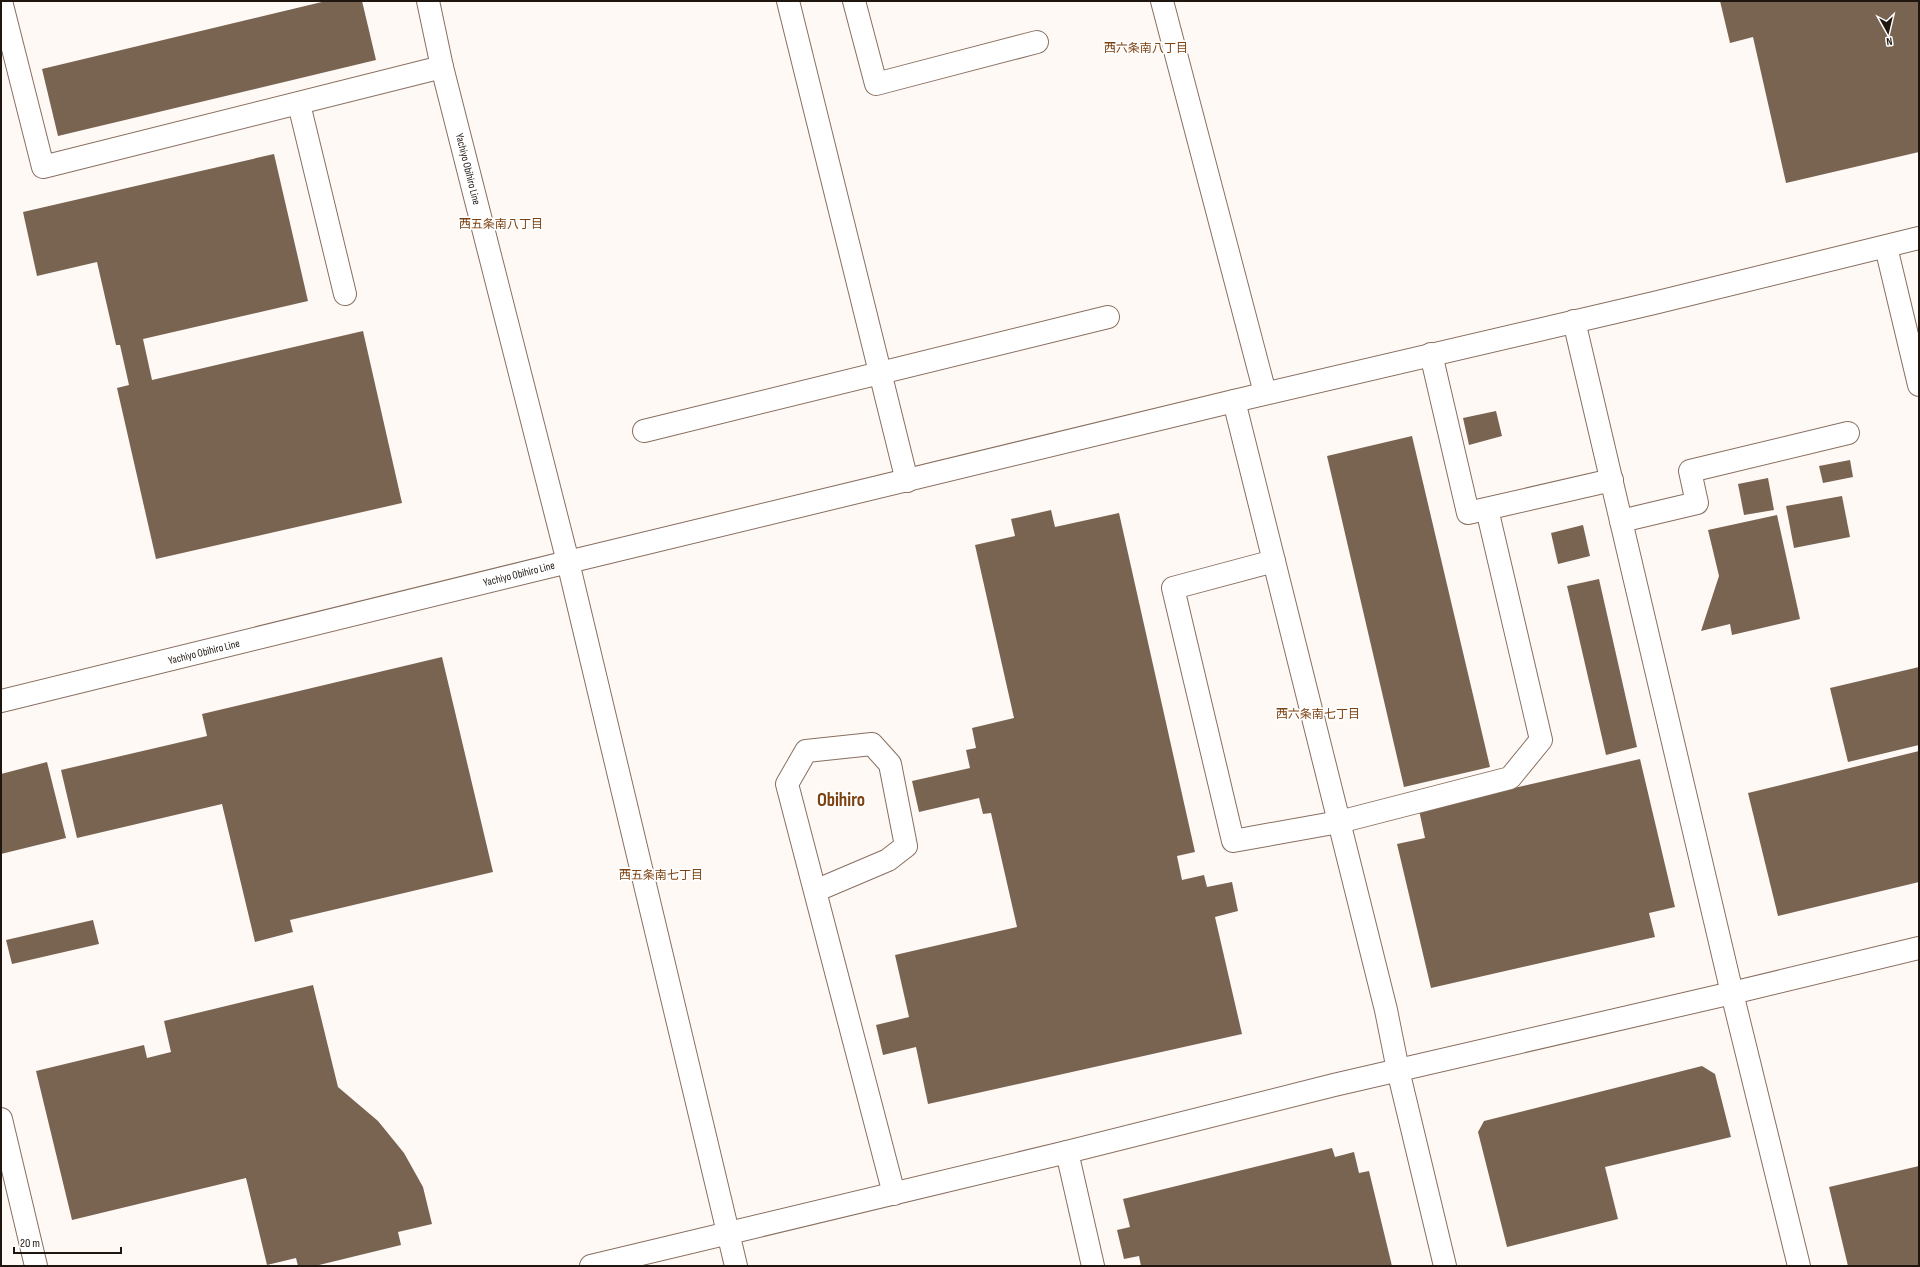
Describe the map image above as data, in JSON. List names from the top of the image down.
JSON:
{
  "streets": {
    "street": ["Yachiyo Obihiro Line"]
  },
  "districts": [
    "西六条南八丁目",
    "西五条南八丁目",
    "西六条南七丁目",
    "Obihiro",
    "西五条南七丁目"
  ],
  "scale_bar": "20 m",
  "north": "bottom"
}
